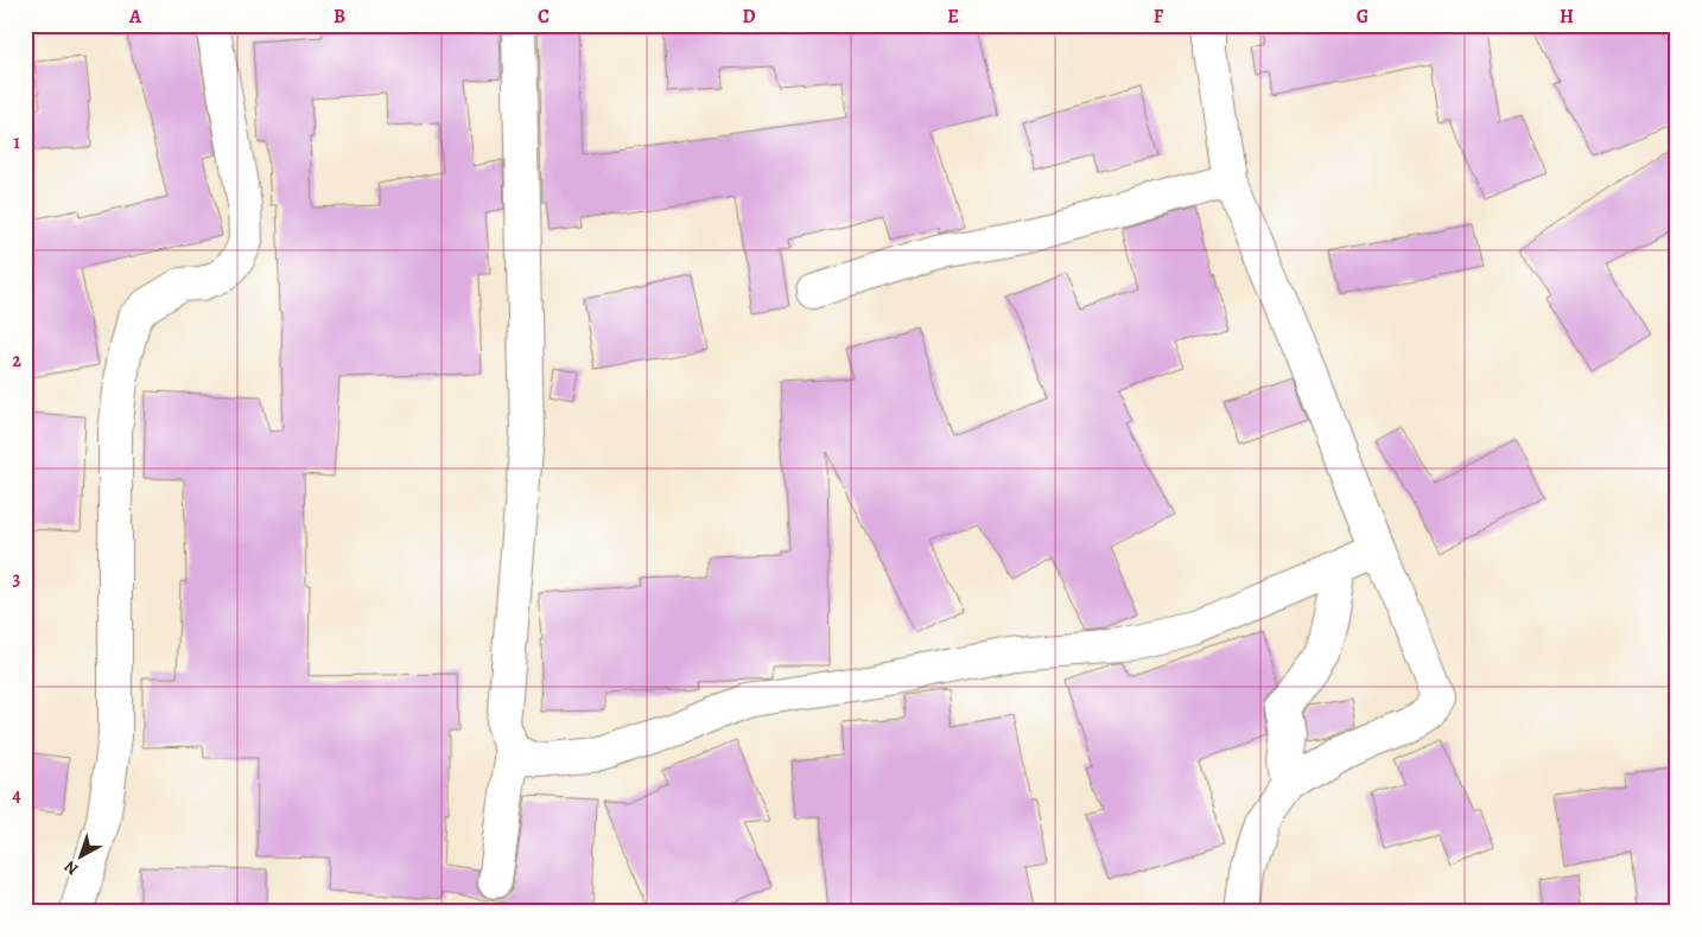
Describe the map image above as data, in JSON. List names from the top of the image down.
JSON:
{
  "north": "bottom left",
  "grid": {
    "columns": [
      "A",
      "B",
      "C",
      "D",
      "E",
      "F",
      "G",
      "H"
    ],
    "rows": [
      "1",
      "2",
      "3",
      "4"
    ]
  }
}
